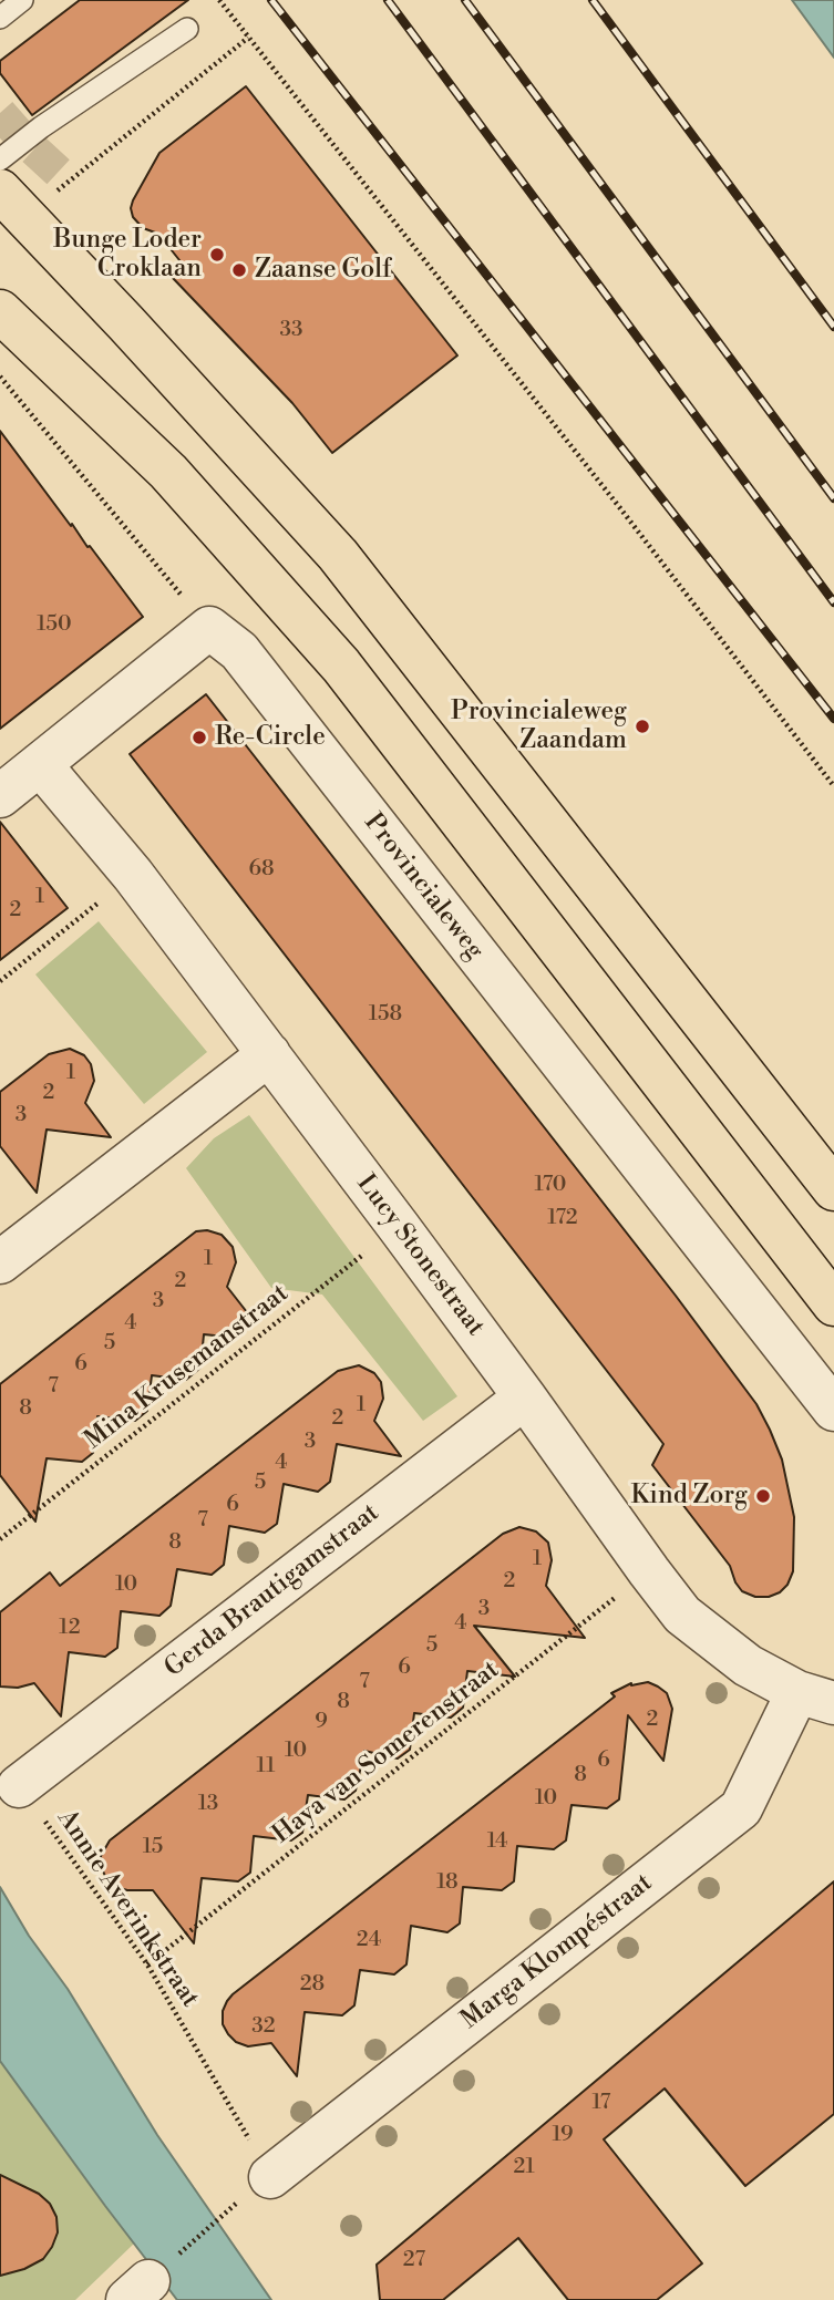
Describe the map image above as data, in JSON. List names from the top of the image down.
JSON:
{
  "streets": {
    "street": [
      "Provincialeweg",
      "Lucy Stonestraat",
      "Gerda Brautigamstraat",
      "Marga Klompéstraat"
    ],
    "path": ["Mina Krusemanstraat", "Haya van Somerenstraat", "Annie Averinkstraat"]
  },
  "crossings": [
    ["Lucy Stonestraat", "Mina Krusemanstraat"],
    ["Lucy Stonestraat", "Gerda Brautigamstraat"],
    ["Lucy Stonestraat", "Haya van Somerenstraat"],
    ["Lucy Stonestraat", "Marga Klompéstraat"],
    ["Gerda Brautigamstraat", "Annie Averinkstraat"],
    ["Haya van Somerenstraat", "Annie Averinkstraat"],
    ["Annie Averinkstraat", "Marga Klompéstraat"]
  ],
  "places": [
    "Bunge Loder Croklaan",
    "Zaanse Golf",
    "Provincialeweg Zaandam",
    "Re-Circle",
    "Kind Zorg"
  ],
  "house_numbers": [
    "33",
    "150",
    "68",
    "1",
    "2",
    "158",
    "1",
    "2",
    "3",
    "170",
    "172",
    "1",
    "2",
    "3",
    "4",
    "5",
    "6",
    "7",
    "1",
    "8",
    "2",
    "3",
    "4",
    "5",
    "6",
    "7",
    "8",
    "1",
    "2",
    "10",
    "3",
    "4",
    "12",
    "5",
    "6",
    "7",
    "8",
    "2",
    "9",
    "10",
    "6",
    "11",
    "8",
    "10",
    "13",
    "14",
    "15",
    "18",
    "24",
    "28",
    "32",
    "17",
    "19",
    "21",
    "27"
  ]
}
